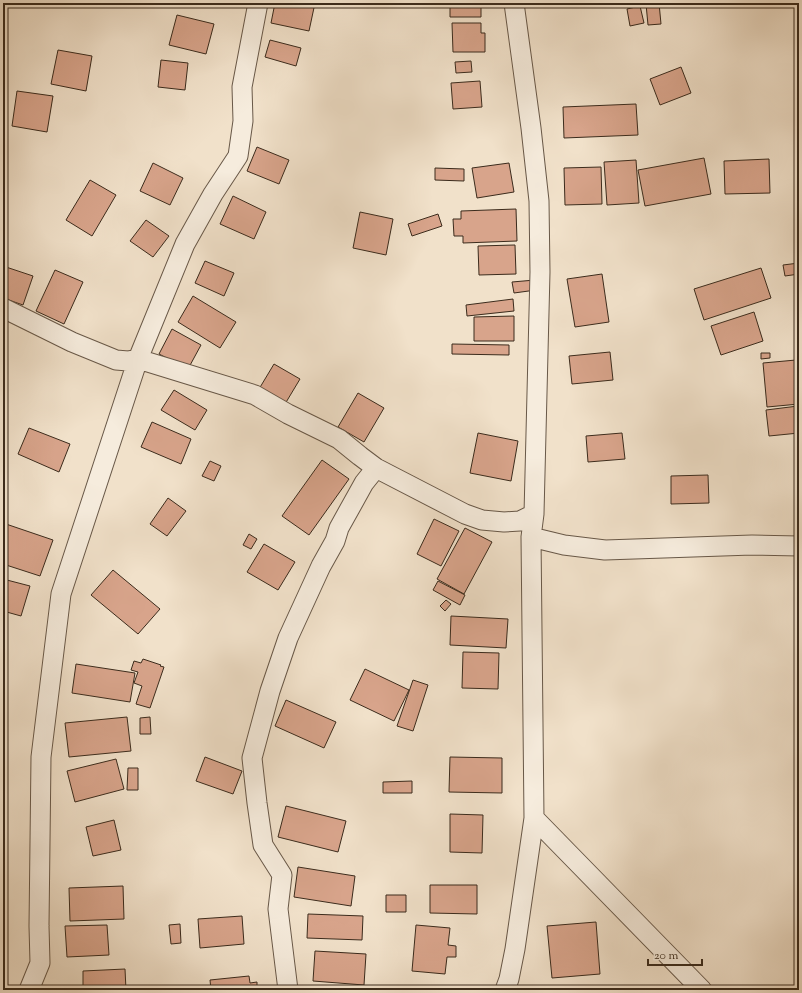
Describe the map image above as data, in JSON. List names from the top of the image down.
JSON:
{
  "scale_bar": "20 m"
}
